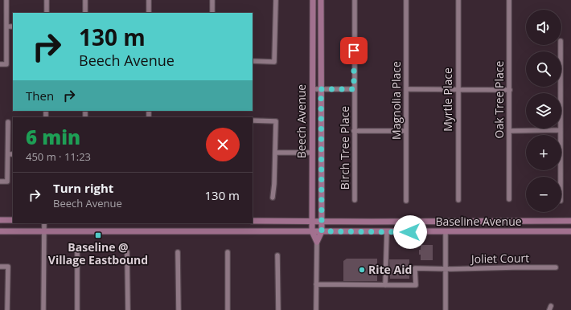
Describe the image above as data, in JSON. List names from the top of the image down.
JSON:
{
  "streets": {
    "main road": ["Beech Avenue", "Baseline Avenue"],
    "street": [
      "Myrtle Place",
      "Oak Tree Place",
      "Magnolia Place",
      "Birch Tree Place",
      "Joliet Court"
    ]
  },
  "crossings": [
    ["Beech Avenue", "Baseline Avenue"]
  ],
  "places": {
    "transit": ["Baseline @ Village Eastbound"],
    "other": ["Rite Aid"]
  },
  "page": {
    "map_buttons": ["+", "−"],
    "turn": ["130 m", "Beech Avenue"],
    "then": "Then",
    "heading": ["6 min", "450 m · 11:23"],
    "list": [
      {
        "name": "Turn right",
        "note": "Beech Avenue",
        "value": "130 m"
      }
    ]
  }
}
